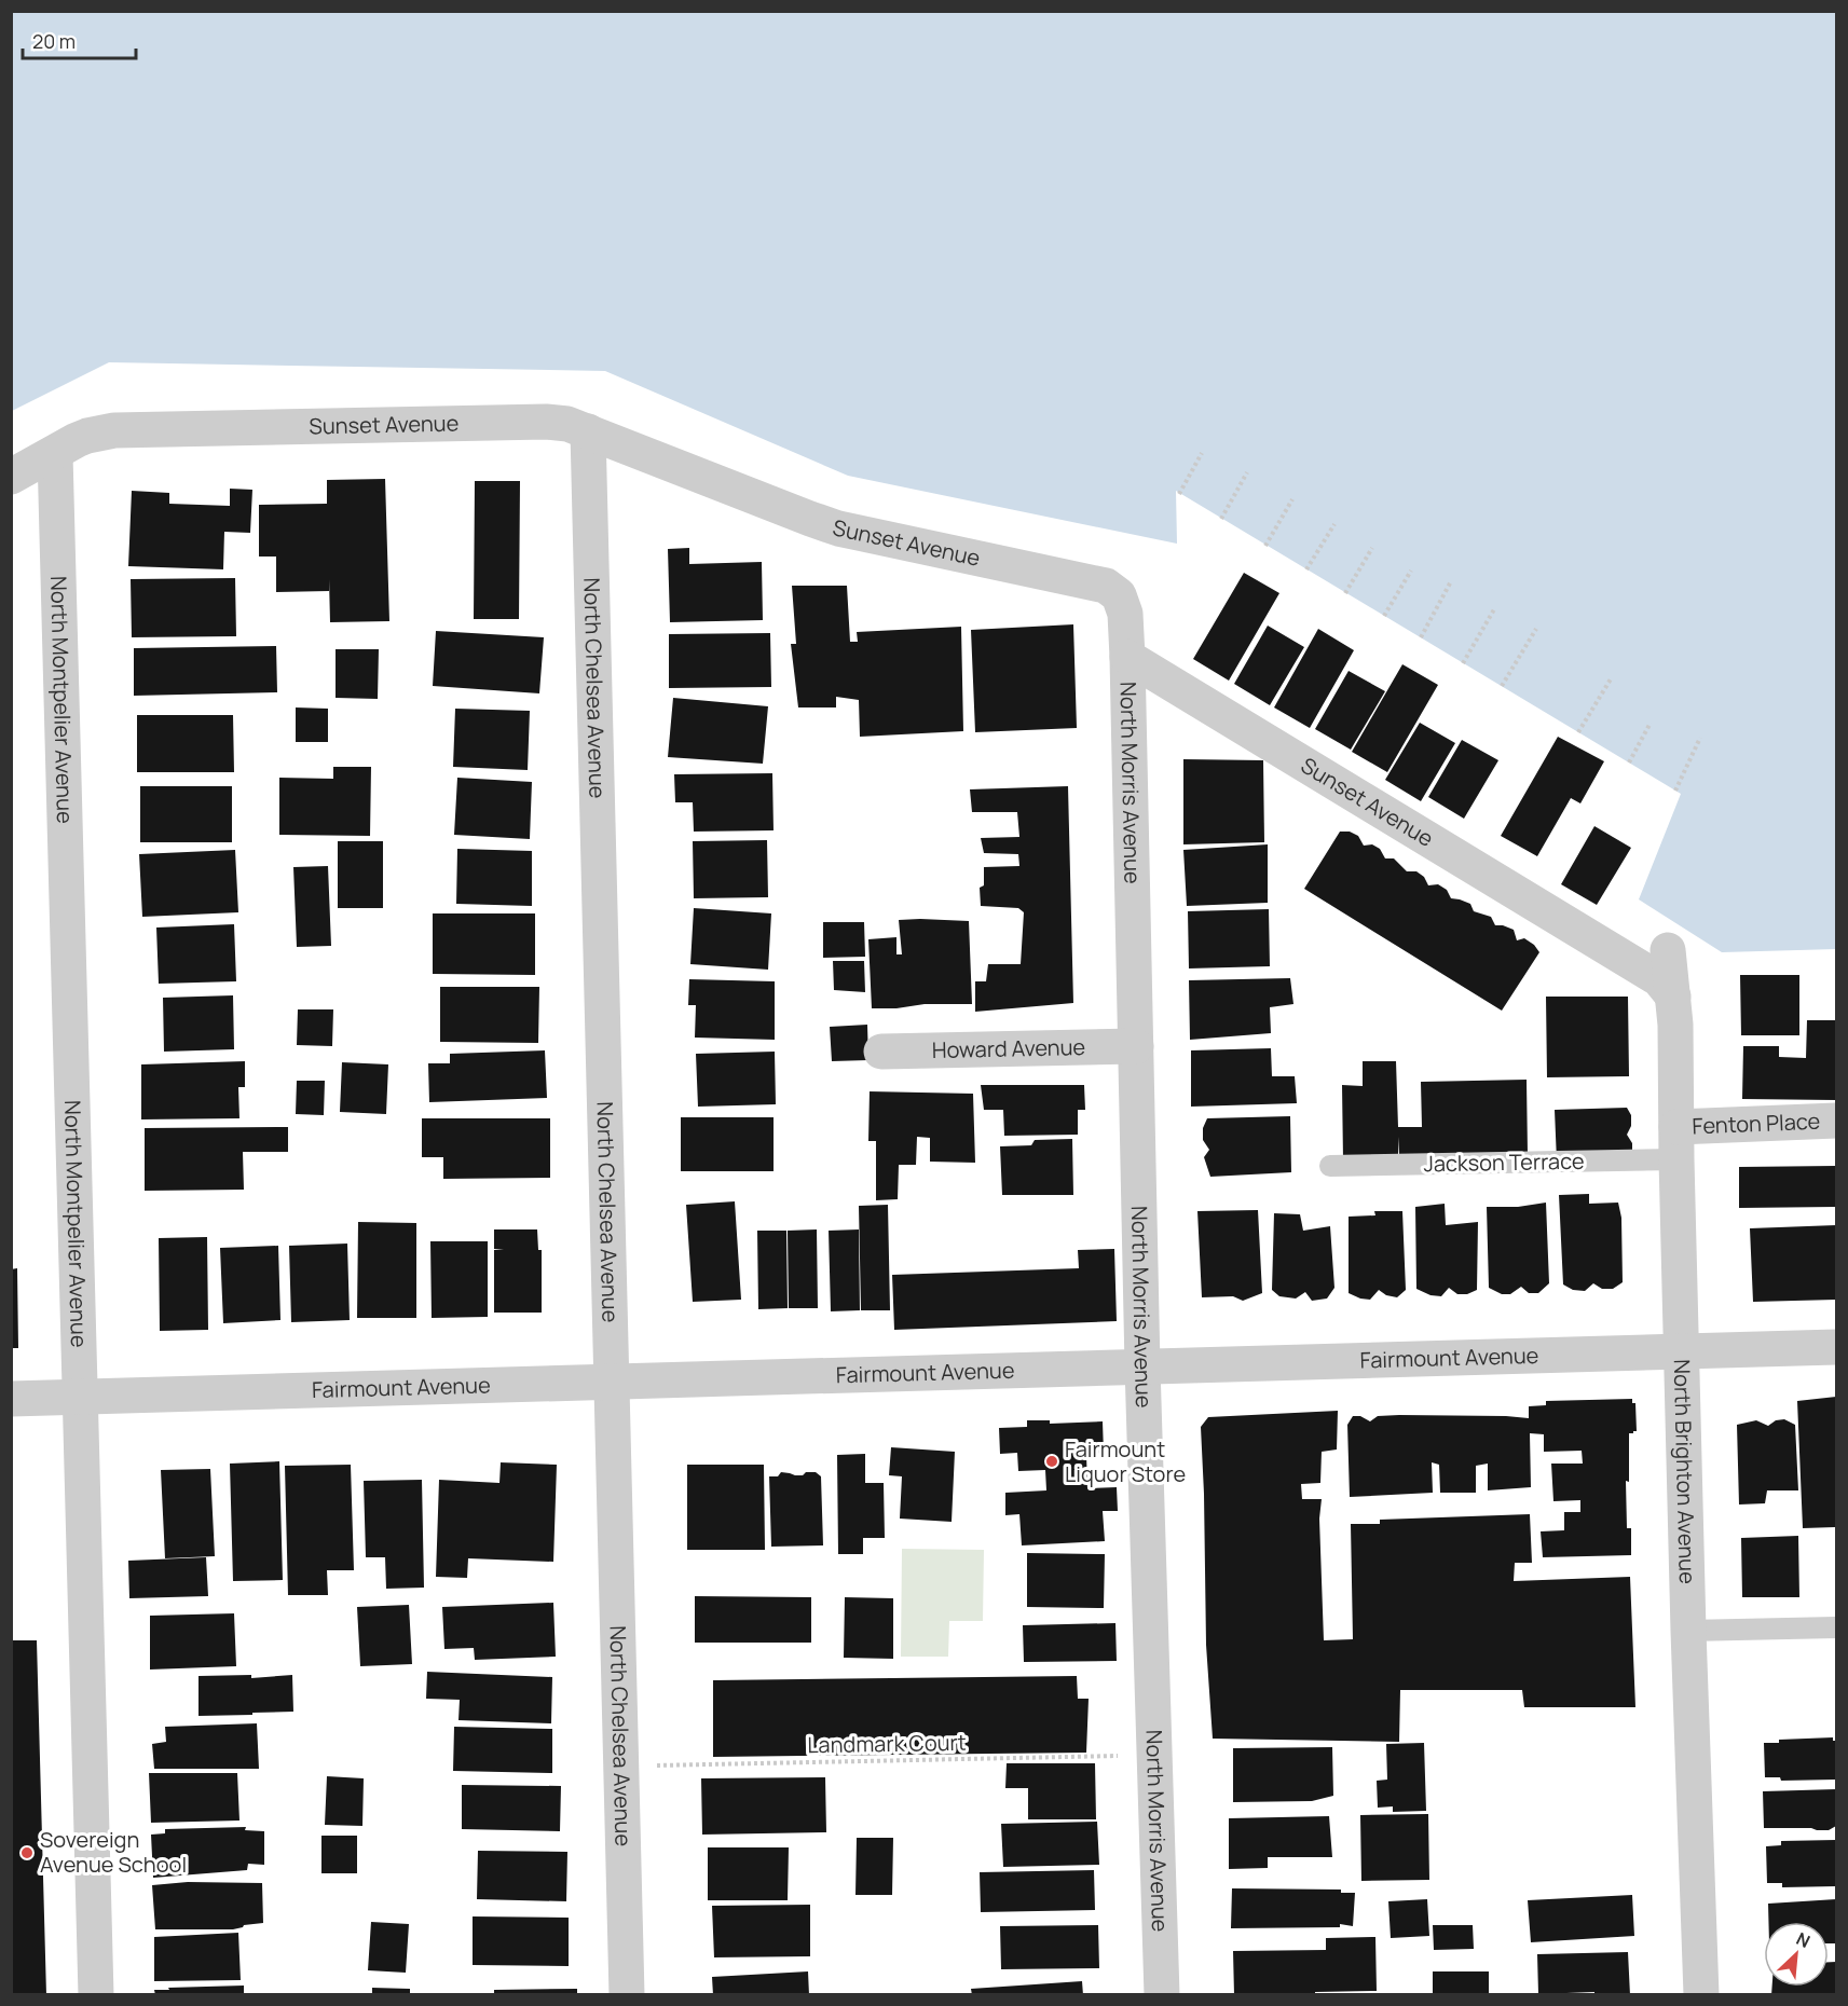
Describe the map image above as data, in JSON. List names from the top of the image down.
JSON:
{
  "streets": {
    "street": [
      "Sunset Avenue",
      "North Chelsea Avenue",
      "North Montpelier Avenue",
      "North Morris Avenue",
      "Howard Avenue",
      "Fenton Place",
      "Fairmount Avenue",
      "North Brighton Avenue"
    ],
    "lane": ["Jackson Terrace"],
    "path": ["Landmark Court"]
  },
  "crossings": [
    ["Sunset Avenue", "North Chelsea Avenue"],
    ["Sunset Avenue", "North Montpelier Avenue"],
    ["Sunset Avenue", "North Morris Avenue"],
    ["Sunset Avenue", "North Brighton Avenue"],
    ["North Chelsea Avenue", "Fairmount Avenue"],
    ["North Chelsea Avenue", "Landmark Court"],
    ["North Montpelier Avenue", "Fairmount Avenue"],
    ["North Morris Avenue", "Howard Avenue"],
    ["North Morris Avenue", "Fairmount Avenue"],
    ["North Morris Avenue", "Landmark Court"],
    ["Fenton Place", "Jackson Terrace"],
    ["Fenton Place", "North Brighton Avenue"],
    ["Jackson Terrace", "North Brighton Avenue"],
    ["Fairmount Avenue", "North Brighton Avenue"]
  ],
  "places": ["Fairmount Liquor Store", "Sovereign Avenue School"],
  "scale_bar": "20 m",
  "north": "top right"
}
